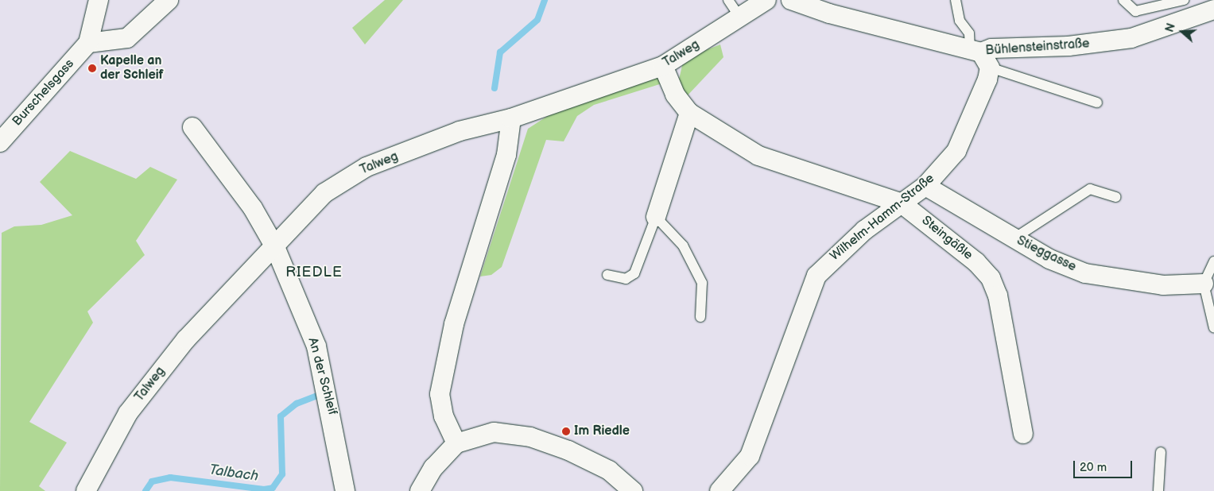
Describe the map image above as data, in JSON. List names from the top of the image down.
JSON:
{
  "streets": {
    "street": [
      "Bühlensteinstraße",
      "Talweg",
      "Burschelsgass",
      "Wilhelm-Hamm-Straße",
      "Steingäßle",
      "Stieggasse",
      "An der Schleif"
    ]
  },
  "crossings": [
    ["Bühlensteinstraße", "Wilhelm-Hamm-Straße"],
    ["Talweg", "Steingäßle"],
    ["Talweg", "An der Schleif"],
    ["Wilhelm-Hamm-Straße", "Steingäßle"],
    ["Wilhelm-Hamm-Straße", "Stieggasse"]
  ],
  "districts": ["RIEDLE"],
  "water": ["Talbach"],
  "places": ["Kapelle an der Schleif", "Im Riedle"],
  "scale_bar": "20 m",
  "north": "left"
}
